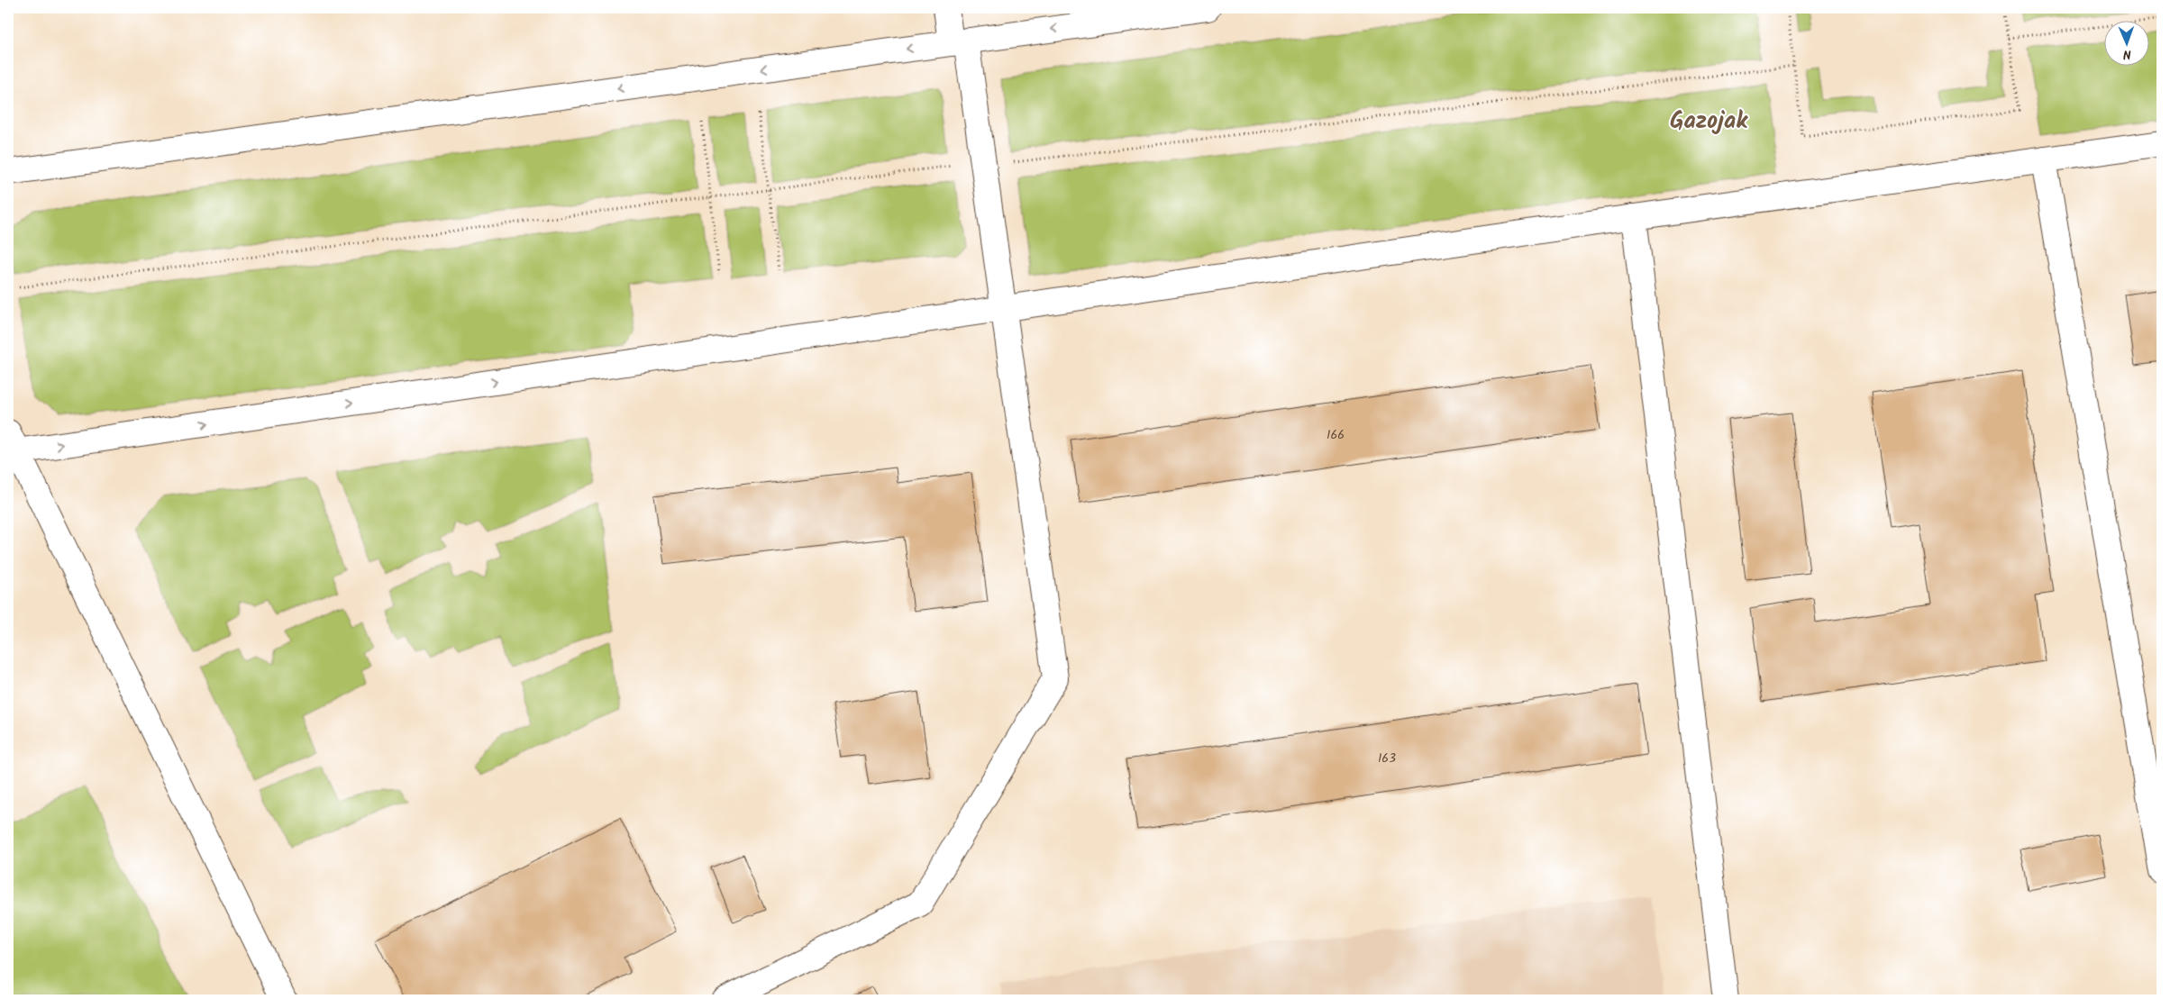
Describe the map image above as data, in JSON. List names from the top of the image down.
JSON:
{
  "districts": ["Gazojak"],
  "house_numbers": ["166", "163"],
  "north": "bottom"
}
